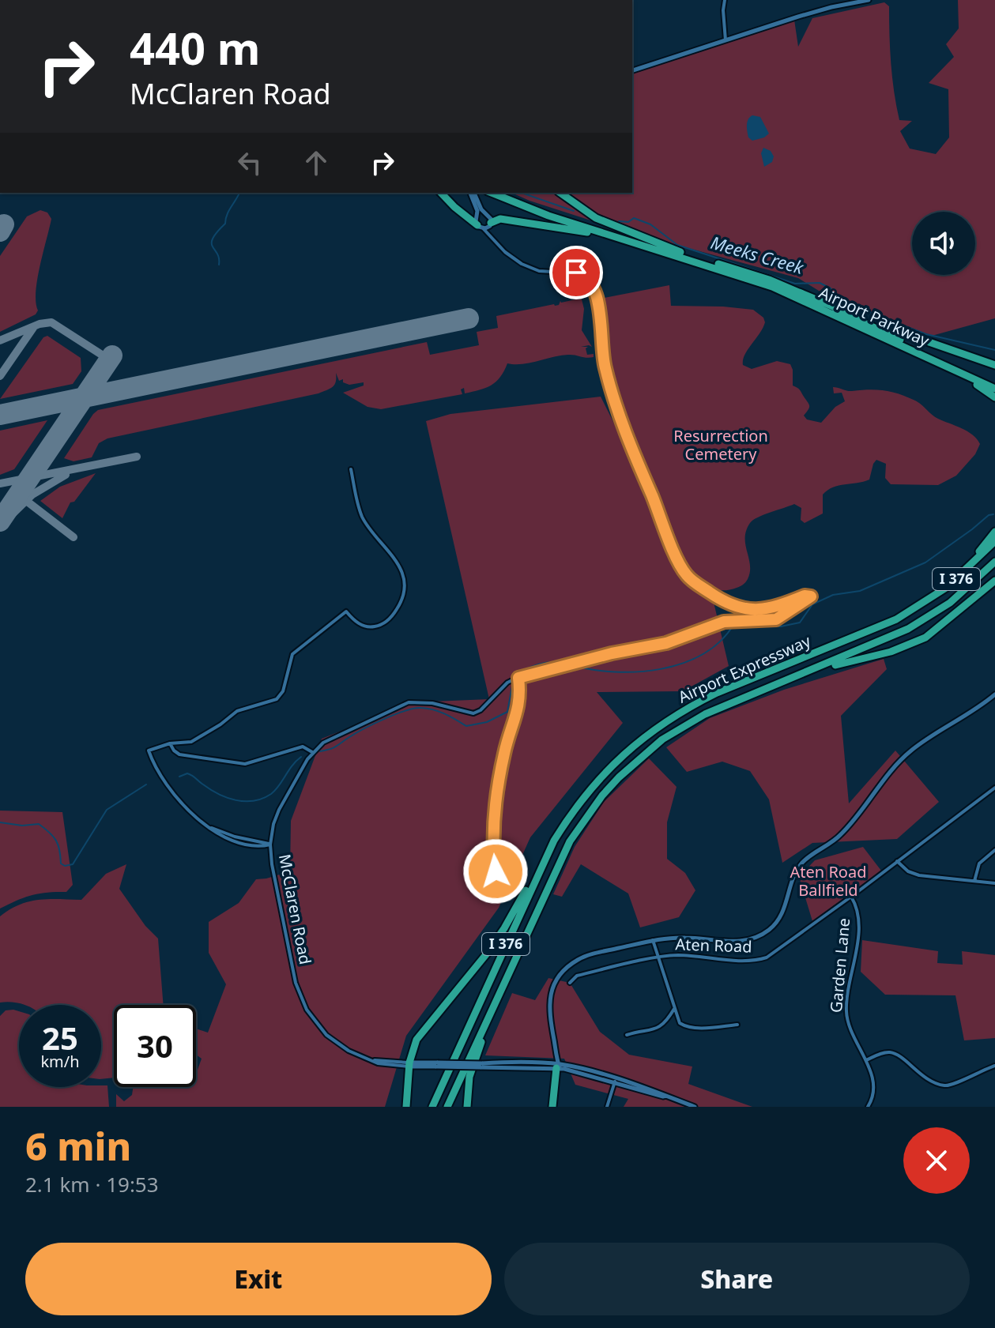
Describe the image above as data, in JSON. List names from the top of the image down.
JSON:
{
  "streets": {
    "highway": ["Airport Parkway", "I 376", "Airport Expressway"],
    "street": ["McClaren Road", "Aten Road", "Garden Lane"]
  },
  "crossings": [
    ["Aten Road", "Garden Lane"]
  ],
  "water": ["Meeks Creek"],
  "parks": ["Resurrection Cemetery", "Aten Road Ballfield"],
  "page": {
    "turn": ["440 m", "McClaren Road"],
    "speed": "25 km/h",
    "limit": "30",
    "heading": ["6 min", "2.1 km · 19:53"],
    "buttons": ["Exit", "Share"]
  }
}
